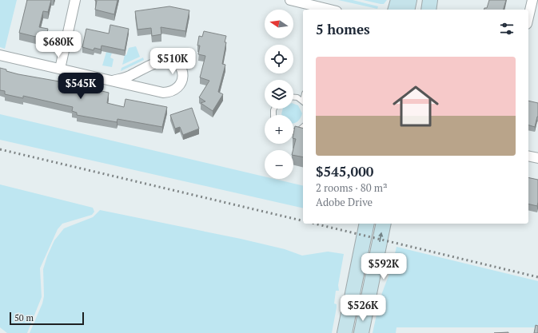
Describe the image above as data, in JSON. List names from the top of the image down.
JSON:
{
  "scale_bar": "50 m",
  "north": "left",
  "page": {
    "map_buttons": ["+", "−"],
    "heading": "5 homes",
    "price": [
      "$680K",
      "$510K",
      "$545K",
      "$592K",
      "$526K"
    ],
    "list": [
      {
        "name": "$545,000",
        "note": "2 rooms · 80 m² · Adobe Drive"
      }
    ],
    "scale": "50 m"
  }
}
